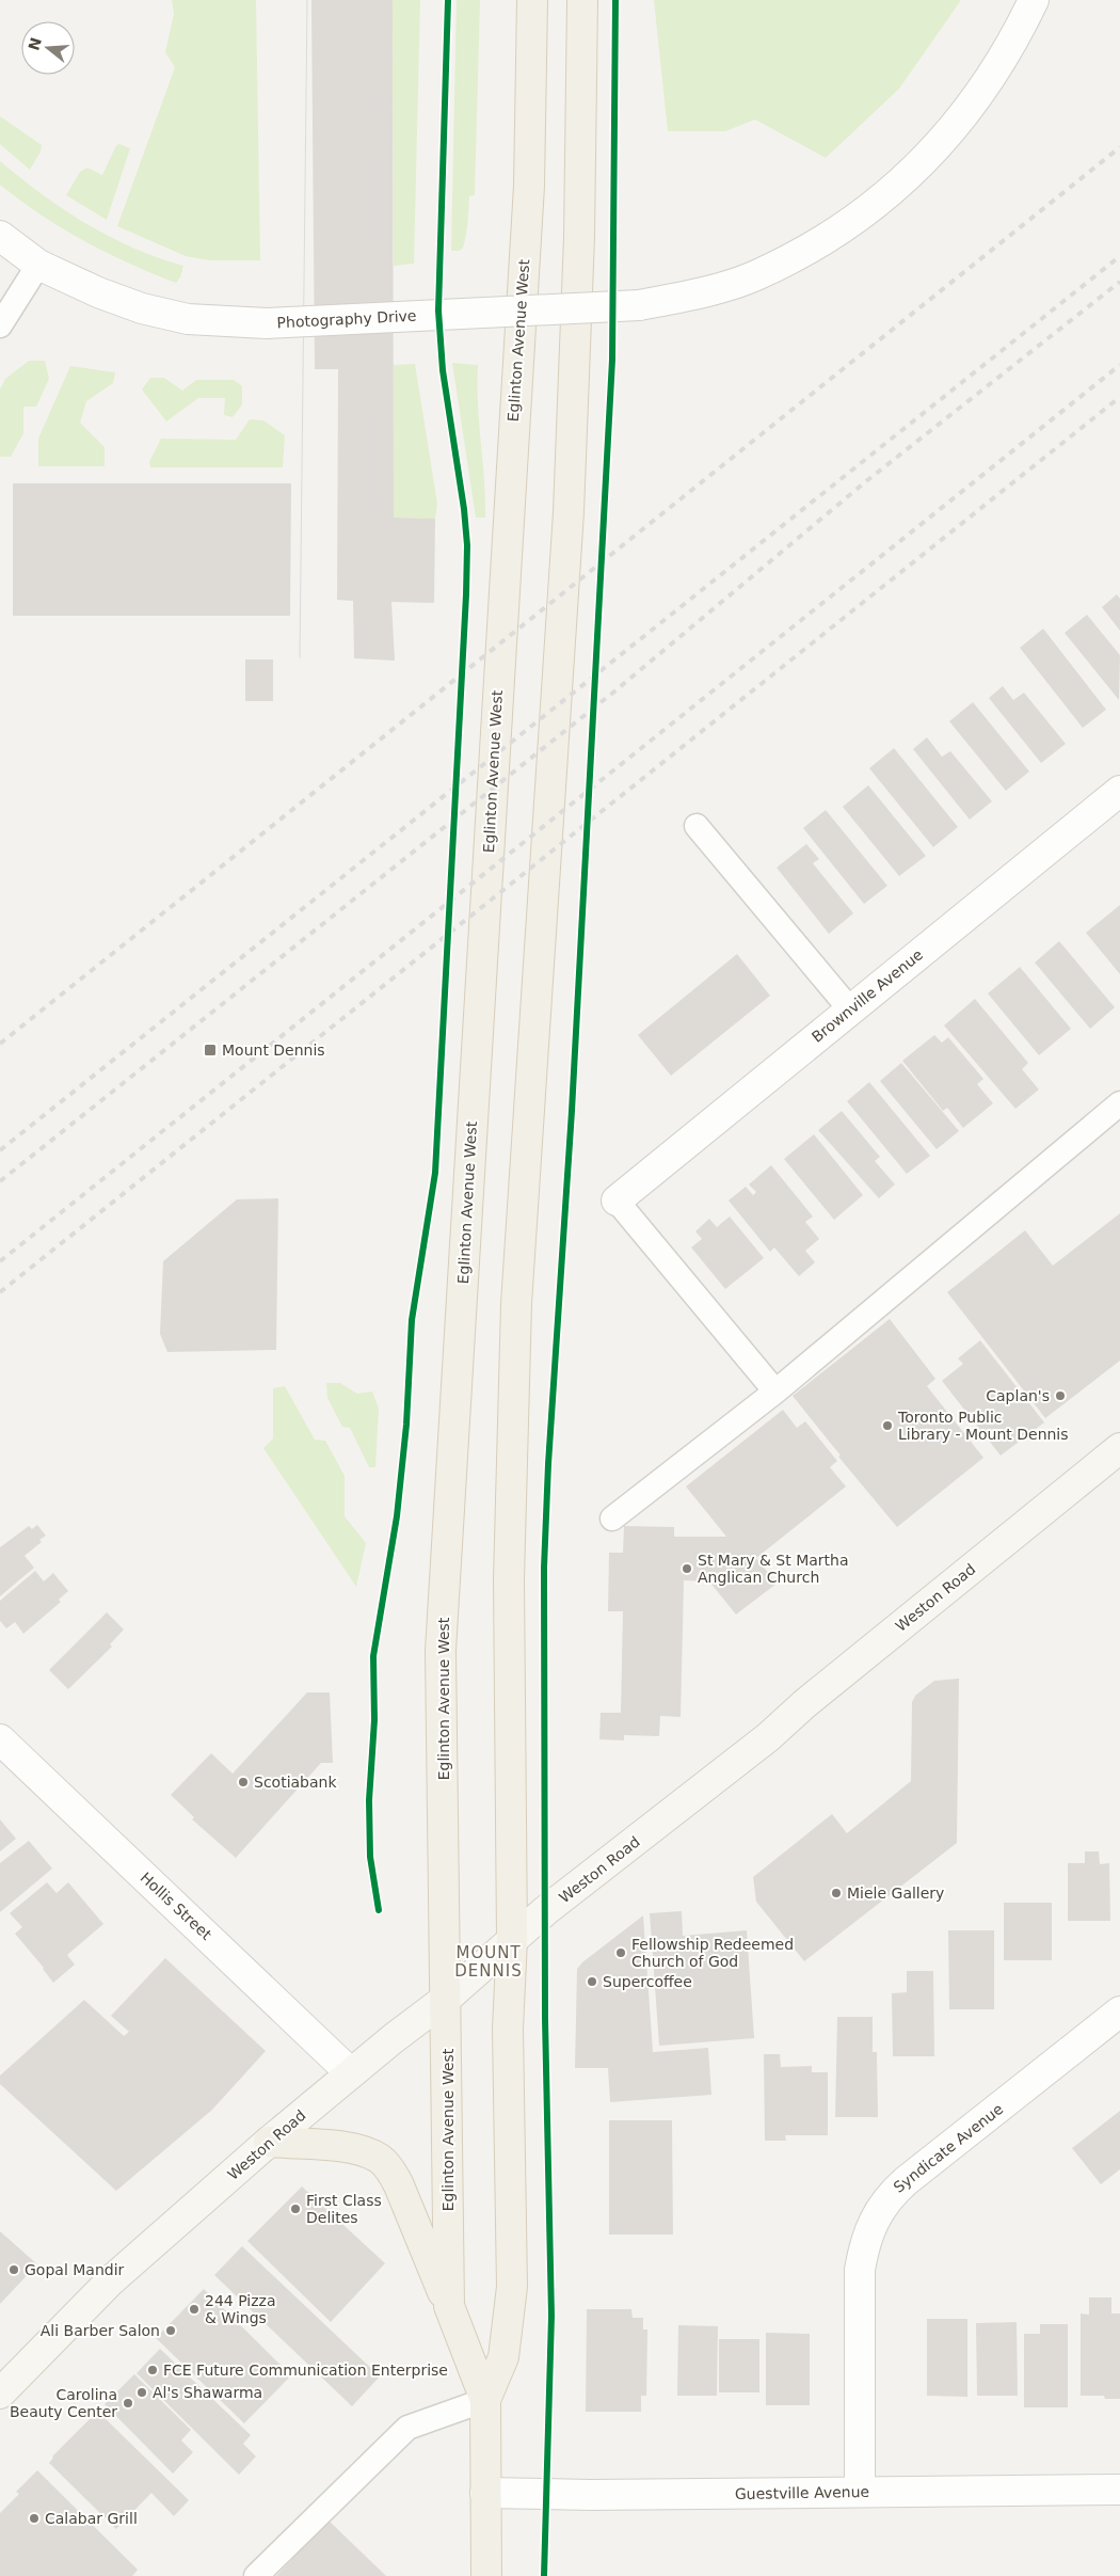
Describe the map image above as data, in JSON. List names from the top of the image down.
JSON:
{
  "streets": {
    "main road": ["Eglinton Avenue West", "Weston Road"],
    "street": [
      "Photography Drive",
      "Brownville Avenue",
      "Hollis Street",
      "Syndicate Avenue",
      "Guestville Avenue"
    ]
  },
  "crossings": [
    ["Eglinton Avenue West", "Weston Road"],
    ["Eglinton Avenue West", "Guestville Avenue"],
    ["Weston Road", "Hollis Street"],
    ["Syndicate Avenue", "Guestville Avenue"]
  ],
  "districts": ["MOUNT DENNIS"],
  "places": {
    "transit": ["Mount Dennis"],
    "other": [
      "Caplan's",
      "Toronto Public Library - Mount Dennis",
      "St Mary & St Martha Anglican Church",
      "Scotiabank",
      "Miele Gallery",
      "Fellowship Redeemed Church of God",
      "Supercoffee",
      "First Class Delites",
      "Gopal Mandir",
      "244 Pizza & Wings",
      "Ali Barber Salon",
      "FCE Future Communication Enterprise",
      "Al's Shawarma",
      "Carolina Beauty Center",
      "Calabar Grill"
    ]
  },
  "north": "left"
}
